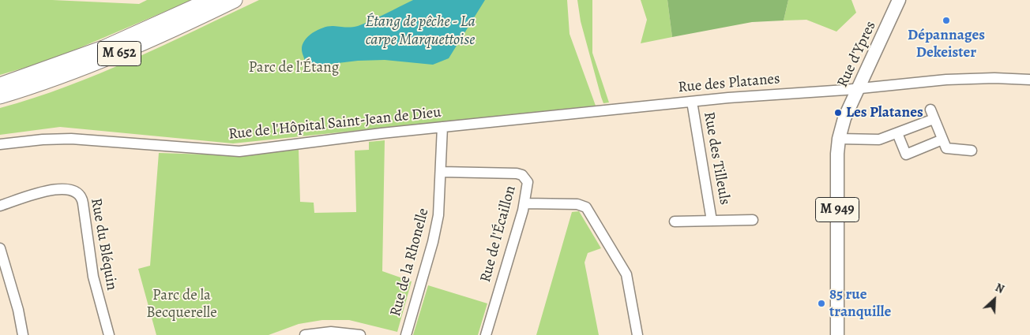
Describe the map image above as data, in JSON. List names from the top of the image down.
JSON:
{
  "streets": {
    "highway": ["M 652"],
    "main road": ["Rue d'Ypres", "M 949"],
    "street": [
      "Rue des Platanes",
      "Rue de l'Hôpital Saint-Jean de Dieu",
      "Rue des Tilleuls",
      "Rue de l'Écaillon",
      "Rue du Bléquin",
      "Rue de la Rhonelle"
    ]
  },
  "crossings": [
    ["Rue d'Ypres", "Rue des Platanes"],
    ["Rue des Platanes", "Rue de l'Hôpital Saint-Jean de Dieu"],
    ["Rue des Platanes", "Rue des Tilleuls"],
    ["Rue de l'Hôpital Saint-Jean de Dieu", "Rue de la Rhonelle"],
    ["Rue de l'Écaillon", "Rue de la Rhonelle"]
  ],
  "water": ["Étang de pêche - La carpe Marquettoise"],
  "parks": ["Parc de l'Étang", "Parc de la Becquerelle"],
  "places": ["Dépannages Dekeister", "Les Platanes", "85 rue tranquille"],
  "north": "top right"
}
